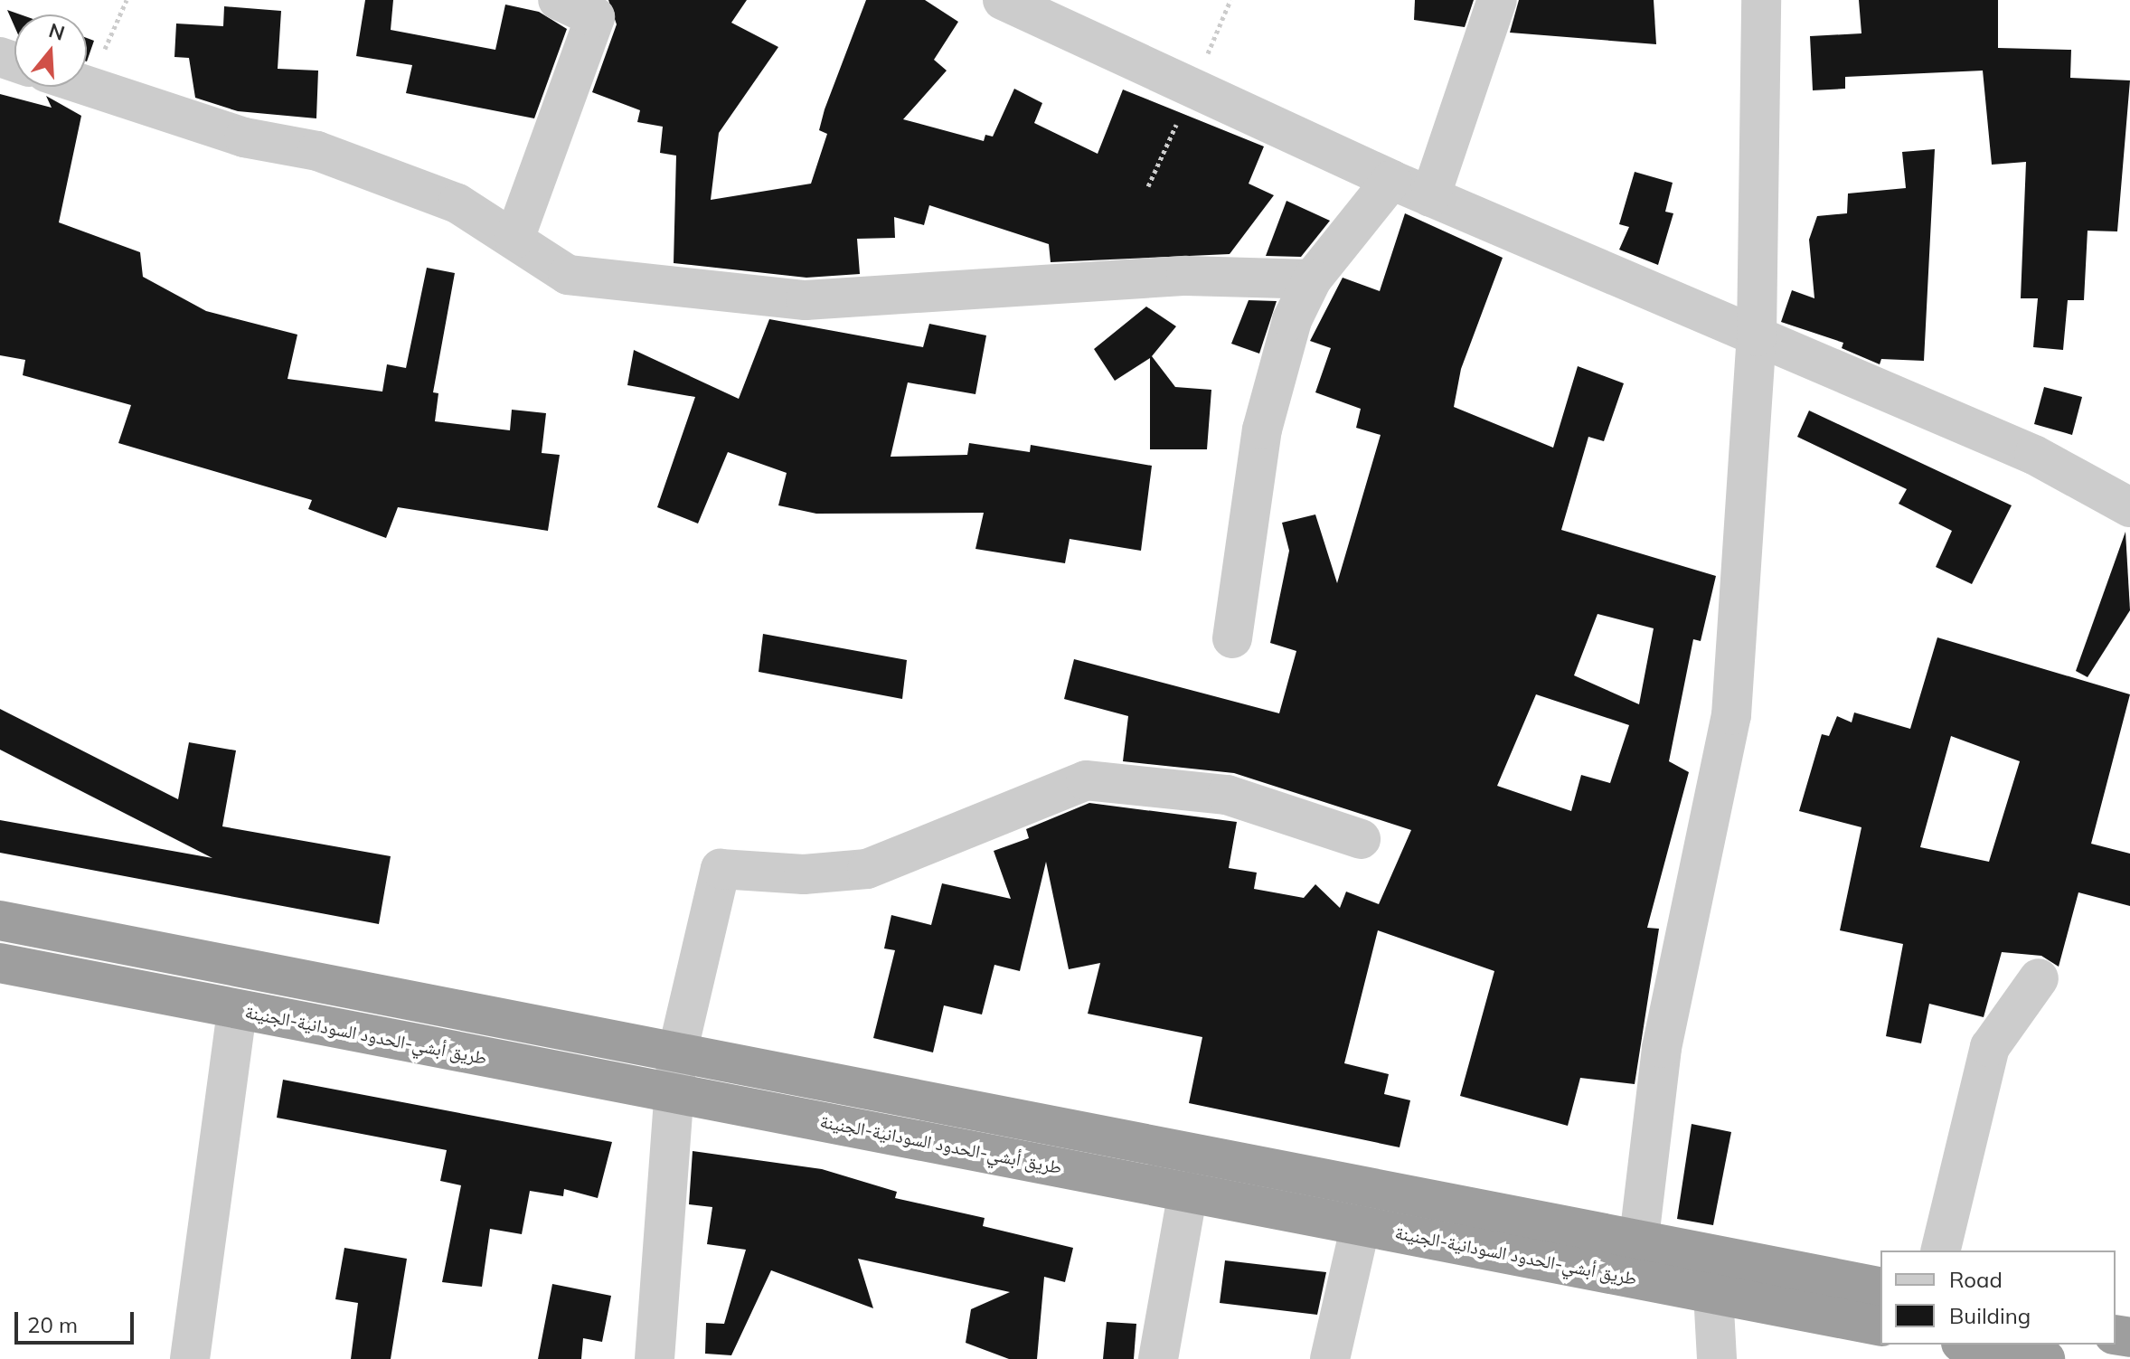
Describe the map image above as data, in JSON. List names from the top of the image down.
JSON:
{
  "streets": {
    "highway": ["طريق أبشي-الحدود السودانية-الجنينة"]
  },
  "legend": ["Road", "Building"],
  "scale_bar": "20 m",
  "north": "top"
}
